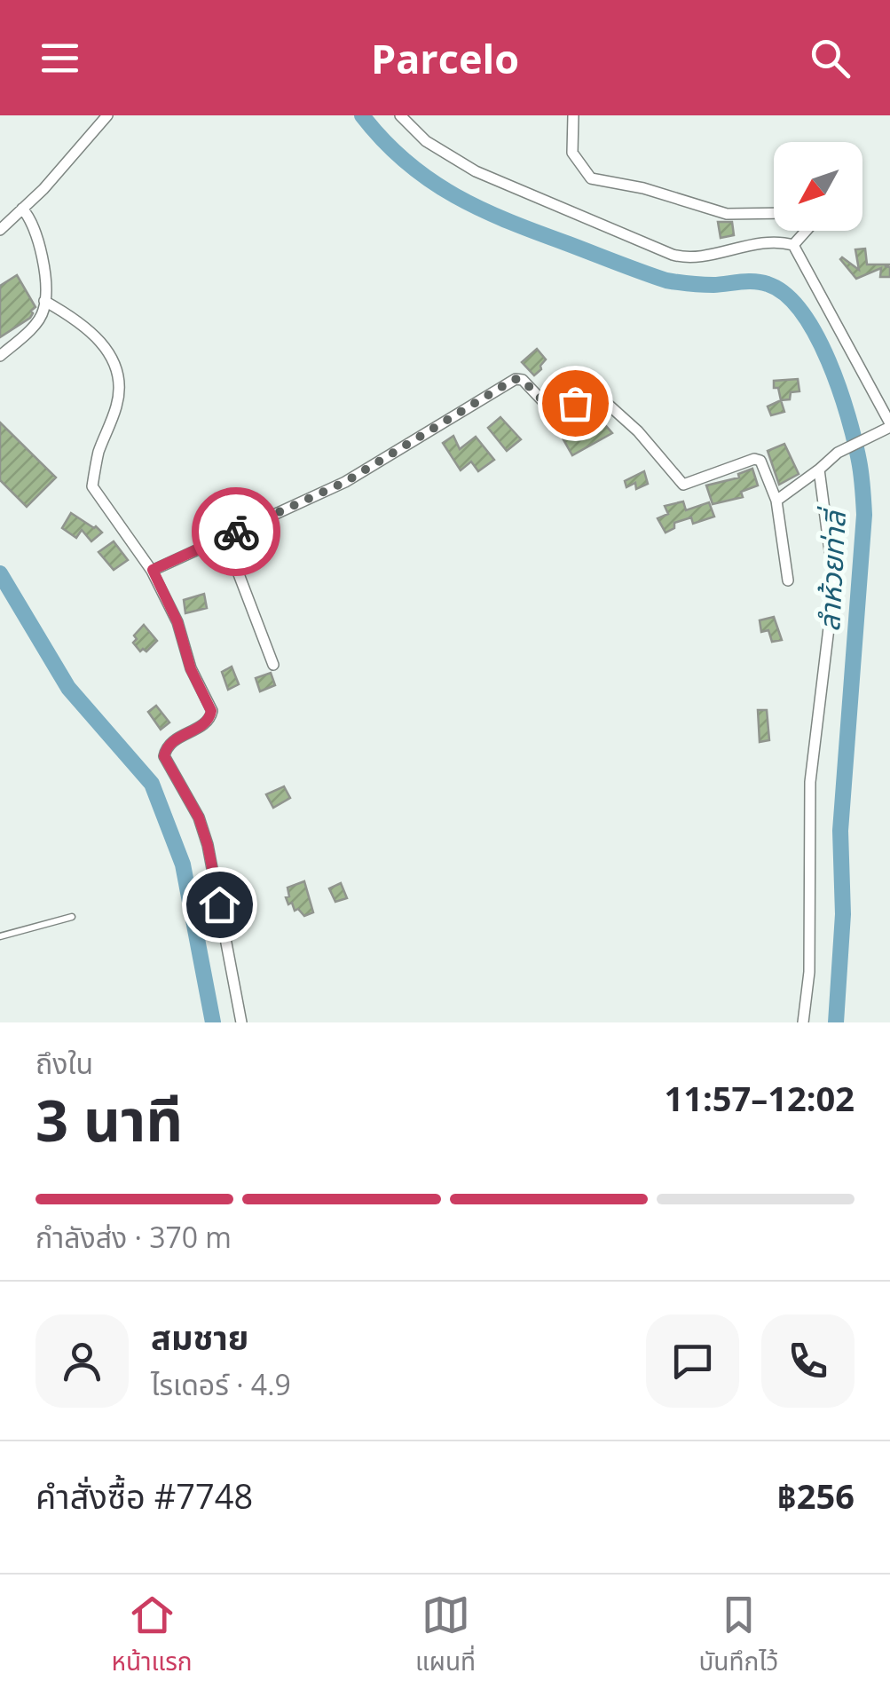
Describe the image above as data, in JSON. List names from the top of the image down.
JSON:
{
  "water": ["ลำห้วยท่าลี่"],
  "north": "bottom left",
  "page": {
    "header": "Parcelo",
    "heading": ["3 นาที", "ถึงใน", "11:57–12:02"],
    "panel": [
      "สมชาย",
      "ไรเดอร์ · 4.9",
      "คำสั่งซื้อ #7748",
      "฿256"
    ],
    "bar": "กำลังส่ง · 370 m",
    "tabs": ["หน้าแรก", "แผนที่", "บันทึกไว้"]
  }
}
